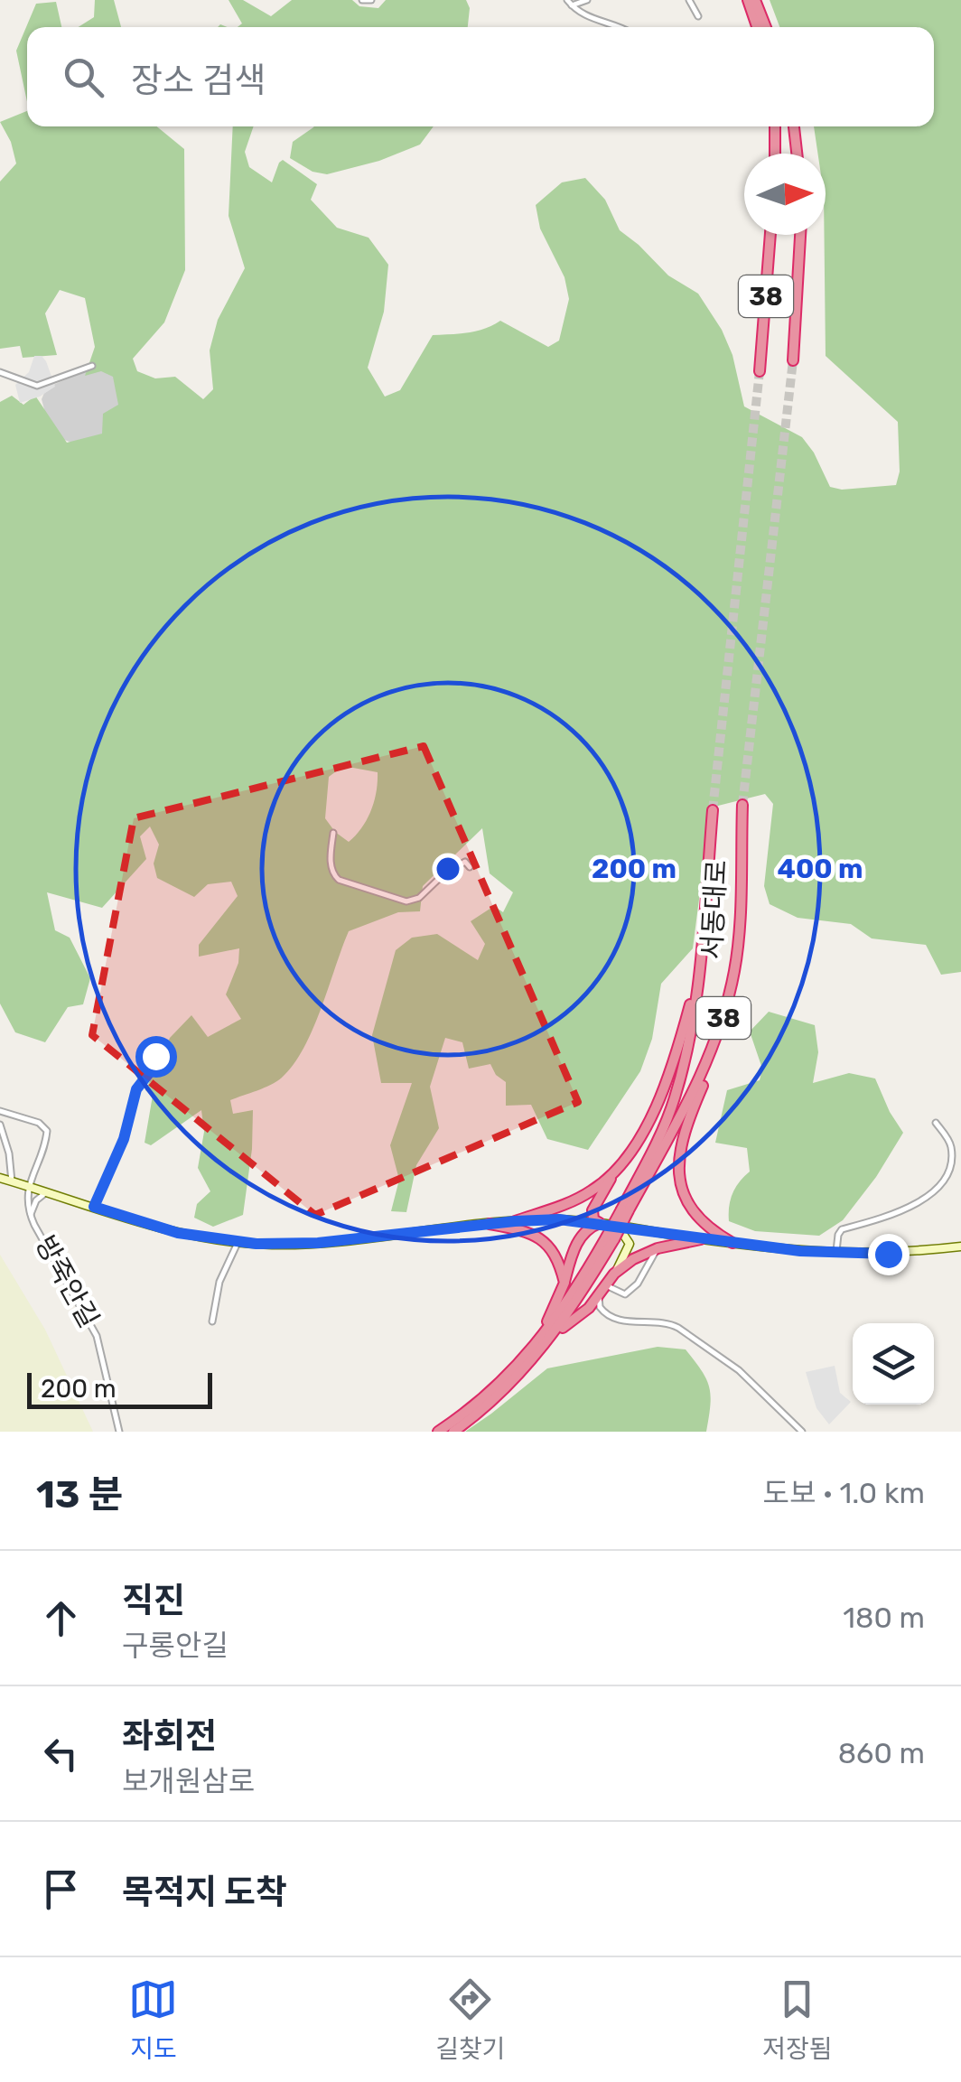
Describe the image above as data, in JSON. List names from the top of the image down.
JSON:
{
  "streets": {
    "highway": ["38", "서동대로"],
    "street": ["방죽안길"]
  },
  "crossings": [
    ["38", "서동대로"]
  ],
  "scale_bar": "200 m",
  "north": "right",
  "page": {
    "search": "장소 검색",
    "scale": "200 m",
    "heading": ["13 분", "도보 · 1.0 km"],
    "list": [
      ["직진", "구롱안길", "180 m"],
      ["좌회전", "보개원삼로", "860 m"],
      "목적지 도착"
    ],
    "nav": ["지도", "길찾기", "저장됨"]
  },
  "rings": ["200 m", "400 m"]
}
